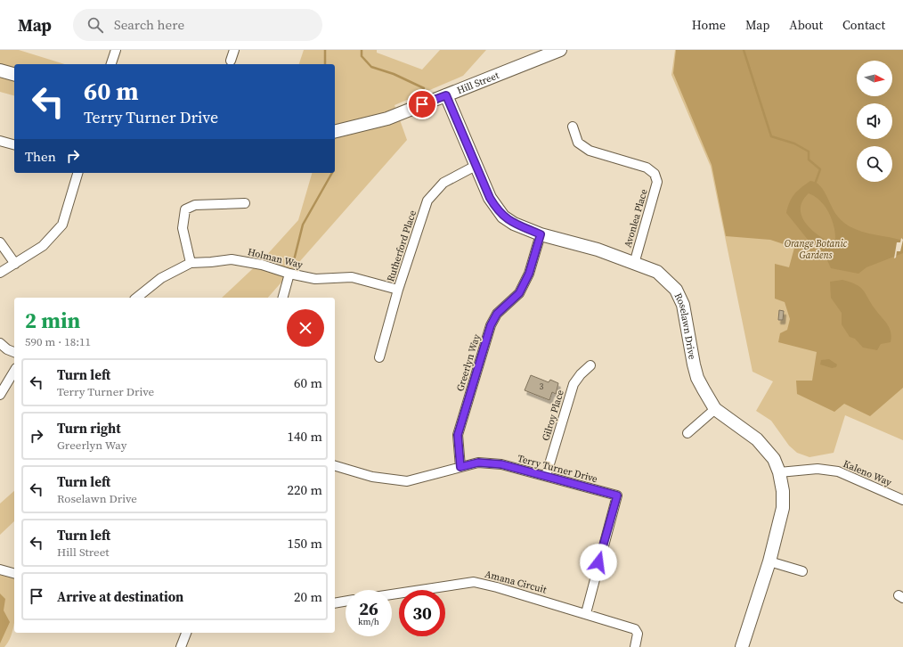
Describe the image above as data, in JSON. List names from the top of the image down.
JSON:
{
  "streets": {
    "street": [
      "Hill Street",
      "Avonlea Place",
      "Rutherford Place",
      "Holman Way",
      "Roselawn Drive",
      "Greerlyn Way",
      "Gilroy Place",
      "Terry Turner Drive",
      "Kaleno Way",
      "Amana Circuit"
    ]
  },
  "crossings": [
    ["Hill Street", "Roselawn Drive"],
    ["Avonlea Place", "Roselawn Drive"],
    ["Rutherford Place", "Holman Way"],
    ["Rutherford Place", "Roselawn Drive"],
    ["Roselawn Drive", "Greerlyn Way"],
    ["Roselawn Drive", "Kaleno Way"],
    ["Greerlyn Way", "Terry Turner Drive"],
    ["Gilroy Place", "Terry Turner Drive"],
    ["Terry Turner Drive", "Amana Circuit"]
  ],
  "parks": ["Orange Botanic Gardens"],
  "house_numbers": ["3"],
  "north": "right",
  "page": {
    "header": "Map",
    "search": "Search here",
    "nav": [
      "Home",
      "Map",
      "About",
      "Contact"
    ],
    "turn": ["60 m", "Terry Turner Drive"],
    "then": "Then",
    "heading": ["2 min", "590 m · 18:11"],
    "list": [
      {
        "name": "Turn left",
        "note": "Terry Turner Drive",
        "value": "60 m"
      },
      {
        "name": "Turn right",
        "note": "Greerlyn Way",
        "value": "140 m"
      },
      {
        "name": "Turn left",
        "note": "Roselawn Drive",
        "value": "220 m"
      },
      {
        "name": "Turn left",
        "note": "Hill Street",
        "value": "150 m"
      },
      {
        "name": "Arrive at destination",
        "value": "20 m"
      }
    ],
    "speed": "26 km/h",
    "limit": "30"
  }
}
